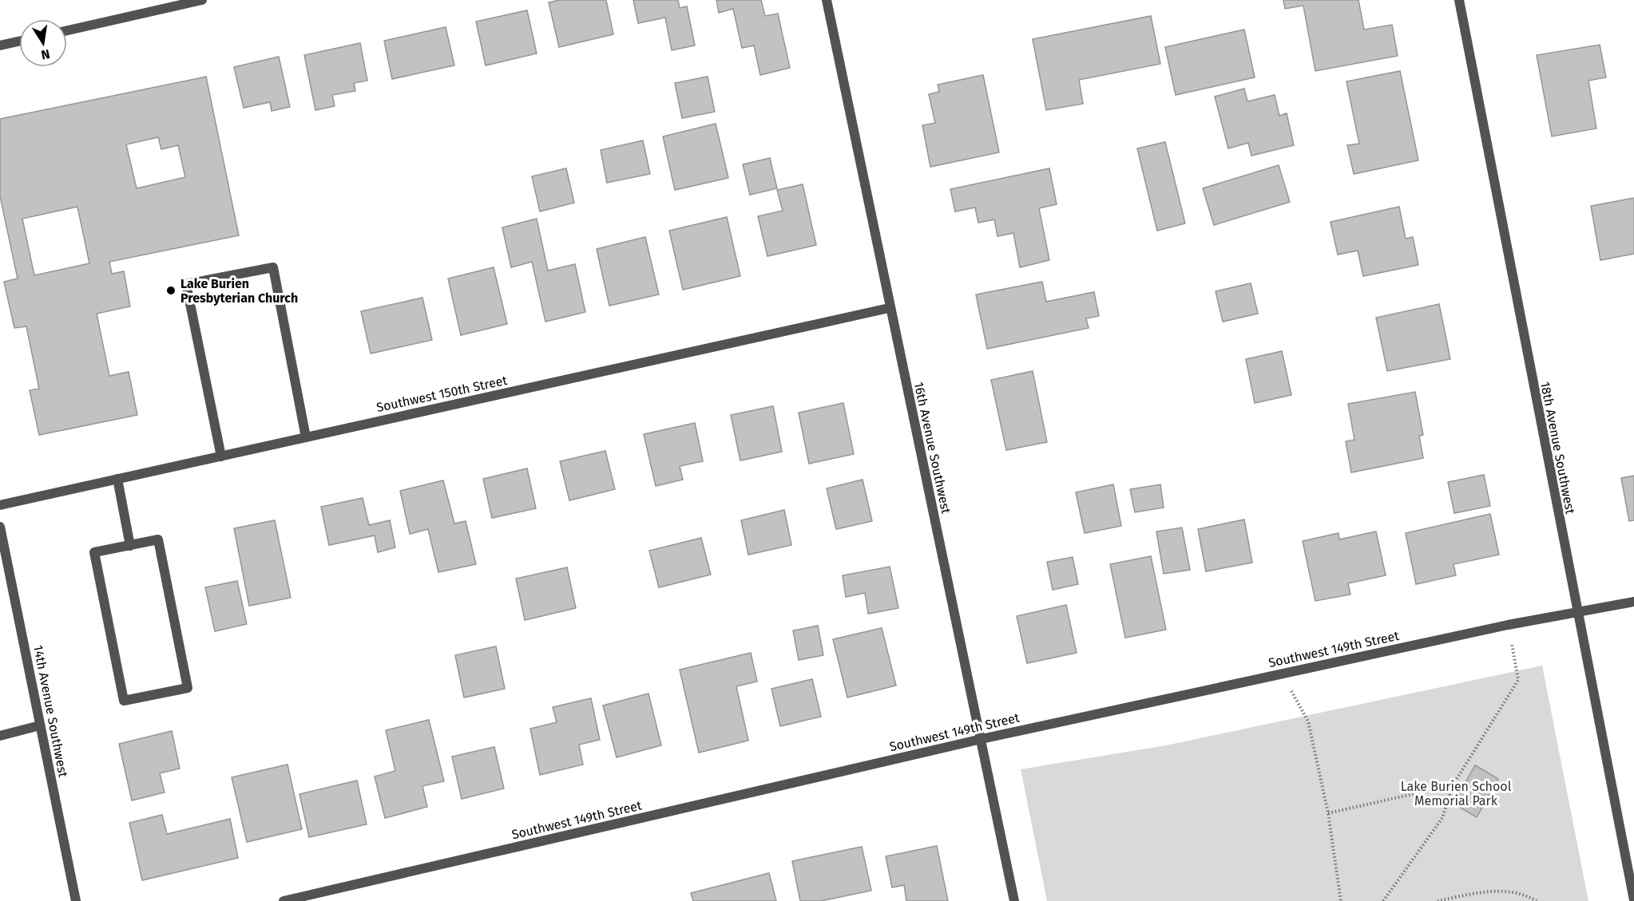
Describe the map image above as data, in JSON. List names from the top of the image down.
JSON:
{
  "streets": {
    "street": [
      "Southwest 150th Street",
      "16th Avenue Southwest",
      "18th Avenue Southwest",
      "Southwest 149th Street",
      "14th Avenue Southwest"
    ]
  },
  "crossings": [
    ["Southwest 150th Street", "16th Avenue Southwest"],
    ["16th Avenue Southwest", "Southwest 149th Street"],
    ["18th Avenue Southwest", "Southwest 149th Street"]
  ],
  "parks": ["Lake Burien School Memorial Park"],
  "places": ["Lake Burien Presbyterian Church"],
  "north": "bottom"
}
